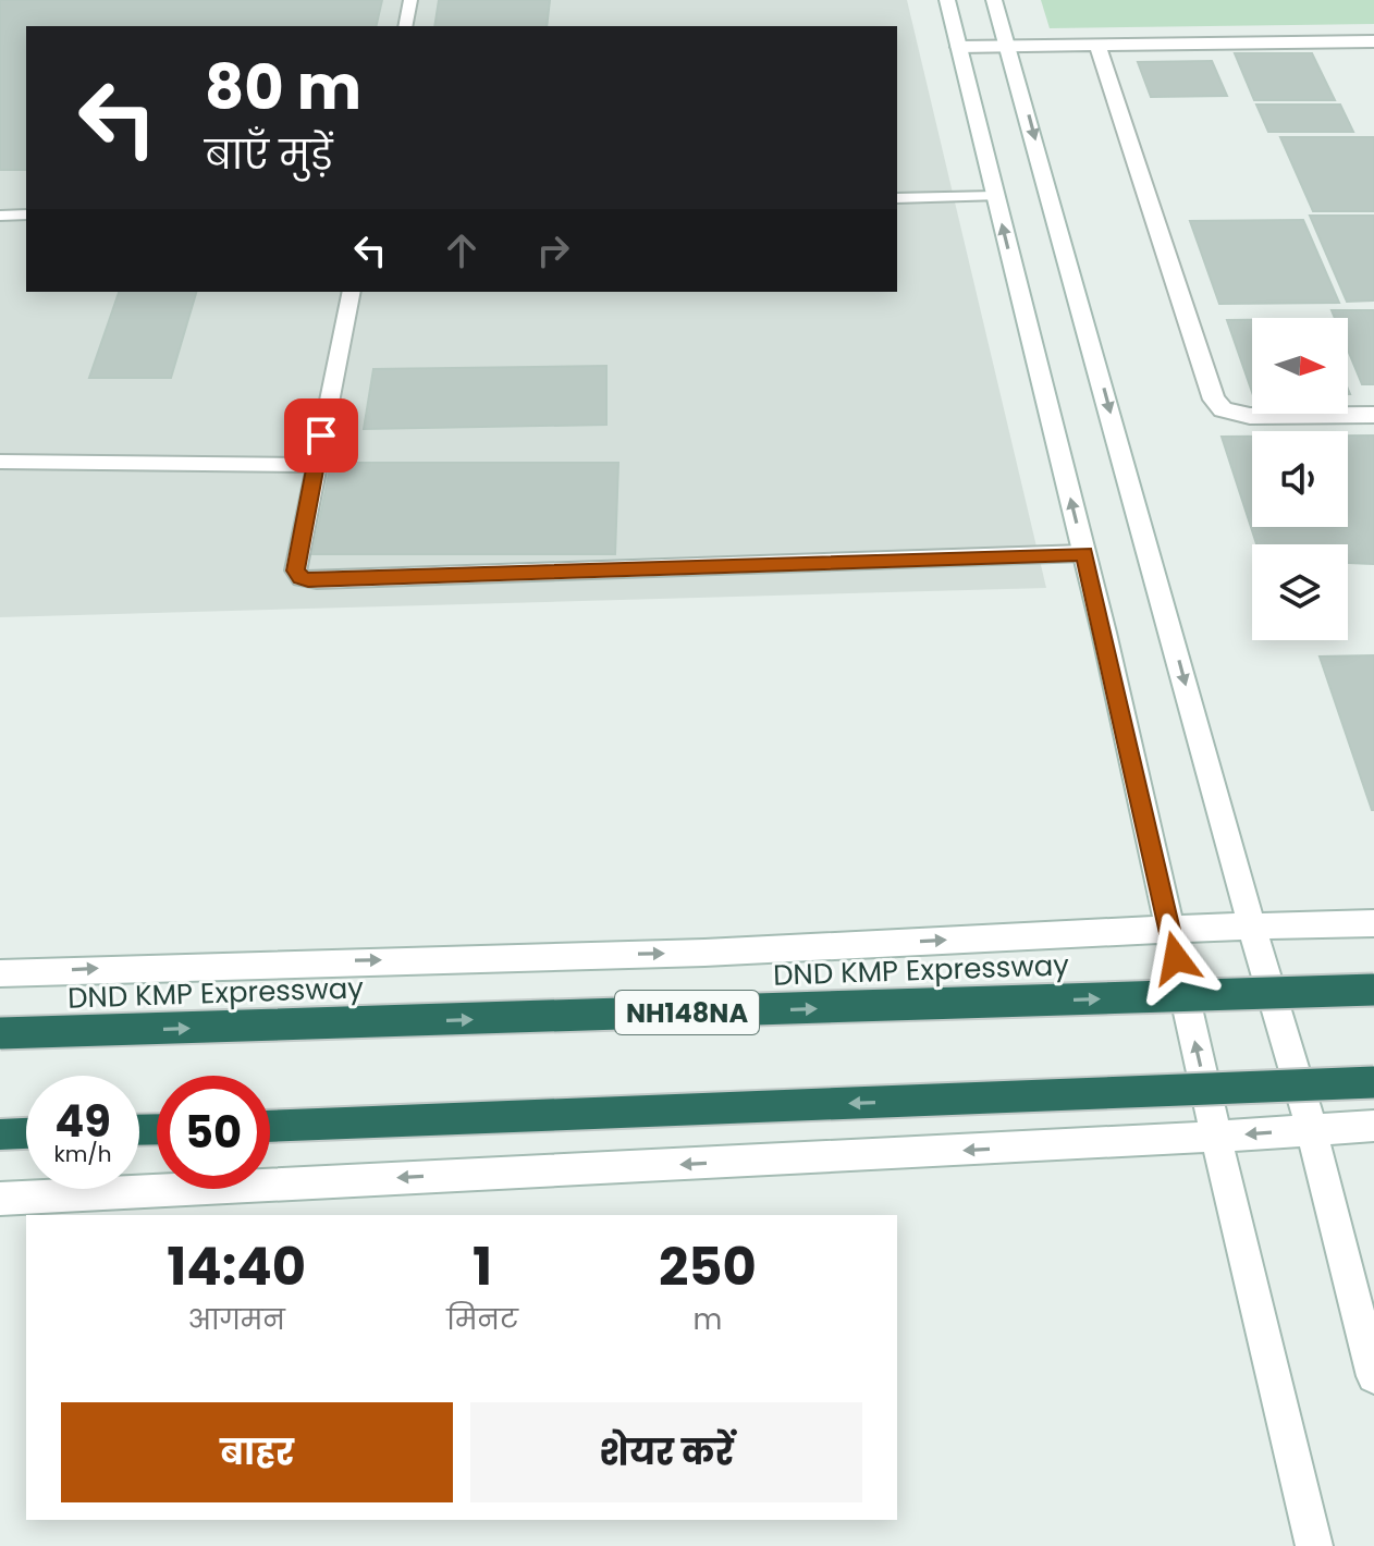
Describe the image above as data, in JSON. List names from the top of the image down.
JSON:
{
  "streets": {
    "highway": ["DND KMP Expressway", "NH148NA"]
  },
  "north": "right",
  "page": {
    "turn": ["80 m", "बाएँ मुड़ें"],
    "speed": "49 km/h",
    "limit": "50",
    "eta": [
      "14:40",
      "आगमन",
      "1",
      "मिनट",
      "250",
      "m"
    ],
    "buttons": ["बाहर", "शेयर करें"]
  }
}
